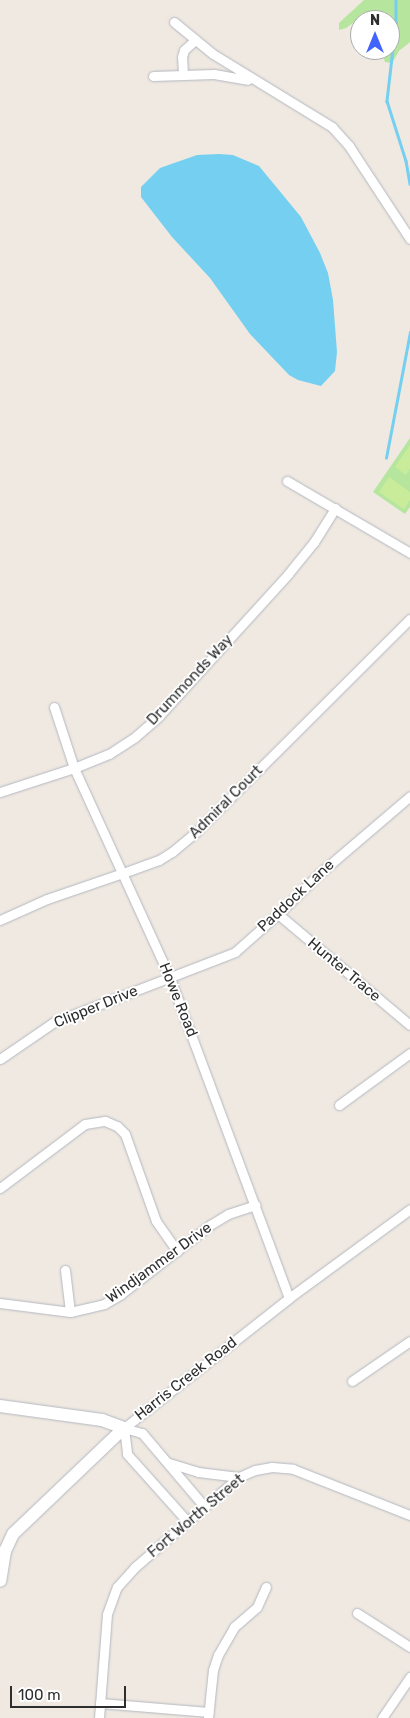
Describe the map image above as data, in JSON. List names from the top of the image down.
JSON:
{
  "streets": {
    "street": [
      "Drummonds Way",
      "Admiral Court",
      "Paddock Lane",
      "Hunter Trace",
      "Howe Road",
      "Clipper Drive",
      "Windjammer Drive",
      "Harris Creek Road",
      "Fort Worth Street"
    ]
  },
  "crossings": [
    ["Drummonds Way", "Howe Road"],
    ["Admiral Court", "Howe Road"],
    ["Paddock Lane", "Hunter Trace"],
    ["Paddock Lane", "Howe Road"],
    ["Paddock Lane", "Clipper Drive"],
    ["Howe Road", "Clipper Drive"],
    ["Howe Road", "Windjammer Drive"],
    ["Howe Road", "Harris Creek Road"]
  ],
  "scale_bar": "100 m",
  "north": "top"
}
